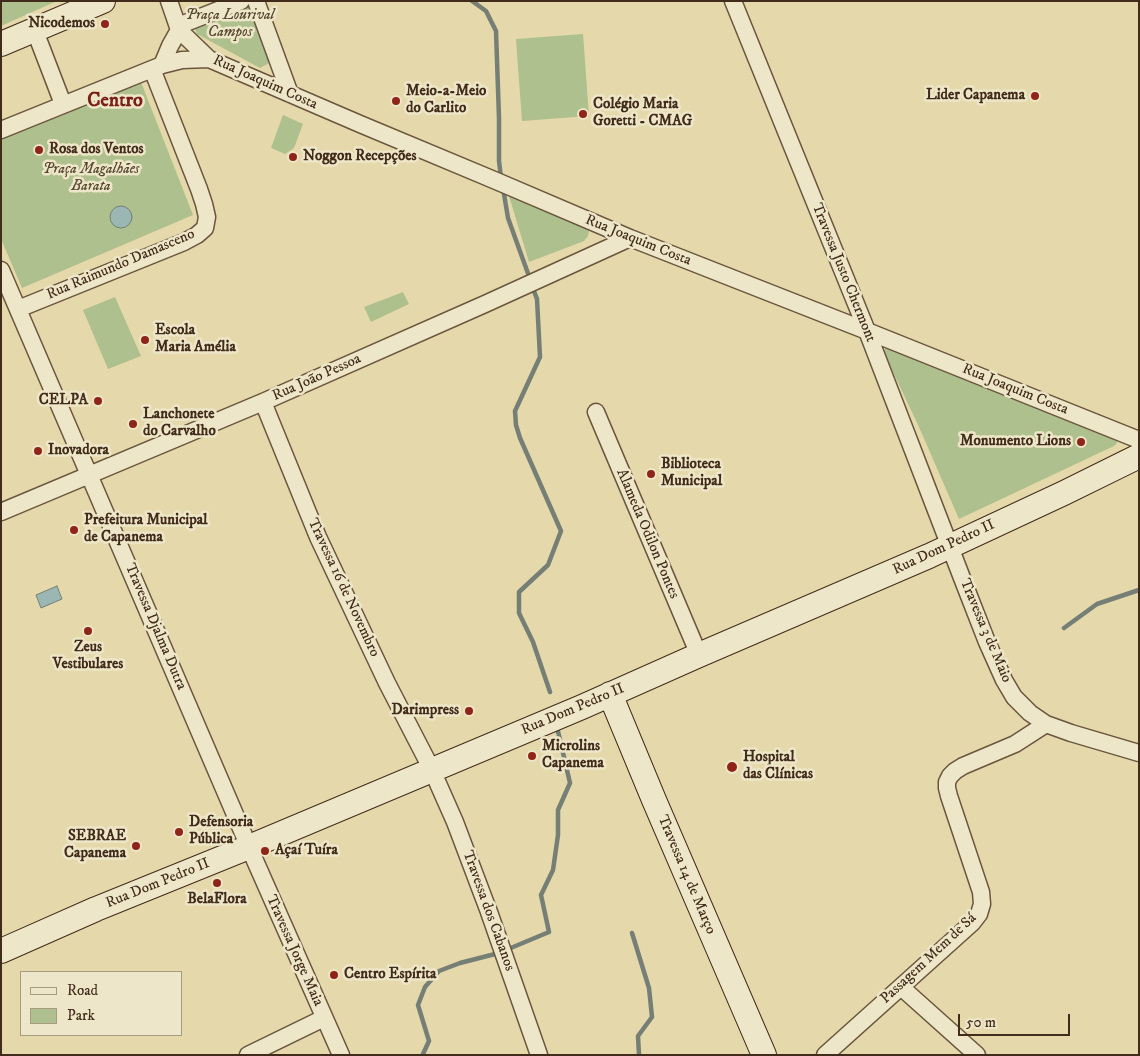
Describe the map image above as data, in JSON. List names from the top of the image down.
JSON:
{
  "streets": {
    "street": [
      "Rua Joaquim Costa",
      "Rua Raimundo Damasceno",
      "Travessa Justo Chermont",
      "Rua João Pessoa",
      "Alameda Odilon Pontes",
      "Rua Dom Pedro II",
      "Travessa 16 de Novembro",
      "Travessa Djalma Dutra",
      "Travessa 3 de Maio",
      "Travessa 14 de Março",
      "Travessa dos Cabanos",
      "Travessa Jorge Maia",
      "Passagem Mem de Sá"
    ]
  },
  "crossings": [
    ["Rua Joaquim Costa", "Travessa Justo Chermont"],
    ["Rua Joaquim Costa", "Rua João Pessoa"],
    ["Rua Raimundo Damasceno", "Travessa Djalma Dutra"],
    ["Travessa Justo Chermont", "Rua Dom Pedro II"],
    ["Travessa Justo Chermont", "Travessa 3 de Maio"],
    ["Rua João Pessoa", "Travessa 16 de Novembro"],
    ["Rua João Pessoa", "Travessa Djalma Dutra"],
    ["Alameda Odilon Pontes", "Rua Dom Pedro II"],
    ["Rua Dom Pedro II", "Travessa 16 de Novembro"],
    ["Rua Dom Pedro II", "Travessa Djalma Dutra"],
    ["Rua Dom Pedro II", "Travessa 3 de Maio"],
    ["Rua Dom Pedro II", "Travessa 14 de Março"],
    ["Rua Dom Pedro II", "Travessa dos Cabanos"],
    ["Rua Dom Pedro II", "Travessa Jorge Maia"],
    ["Travessa 16 de Novembro", "Travessa dos Cabanos"],
    ["Travessa Djalma Dutra", "Travessa Jorge Maia"],
    ["Travessa 3 de Maio", "Passagem Mem de Sá"]
  ],
  "districts": ["Centro"],
  "parks": ["Praça Lourival Campos", "Praça Magalhães Barata"],
  "places": [
    "Nicodemos",
    "Lider Capanema",
    "Meio-a-Meio do Carlito",
    "Colégio Maria Goretti - CMAG",
    "Rosa dos Ventos",
    "Noggon Recepções",
    "Escola Maria Amélia",
    "CELPA",
    "Lanchonete do Carvalho",
    "Monumento Lions",
    "Inovadora",
    "Biblioteca Municipal",
    "Prefeitura Municipal de Capanema",
    "Zeus Vestibulares",
    "Darimpress",
    "Microlins Capanema",
    "Hospital das Clínicas",
    "Defensoria Pública",
    "SEBRAE Capanema",
    "Açaí Tuíra",
    "BelaFlora",
    "Centro Espírita"
  ],
  "legend": ["Road", "Park"],
  "scale_bar": "50 m"
}
